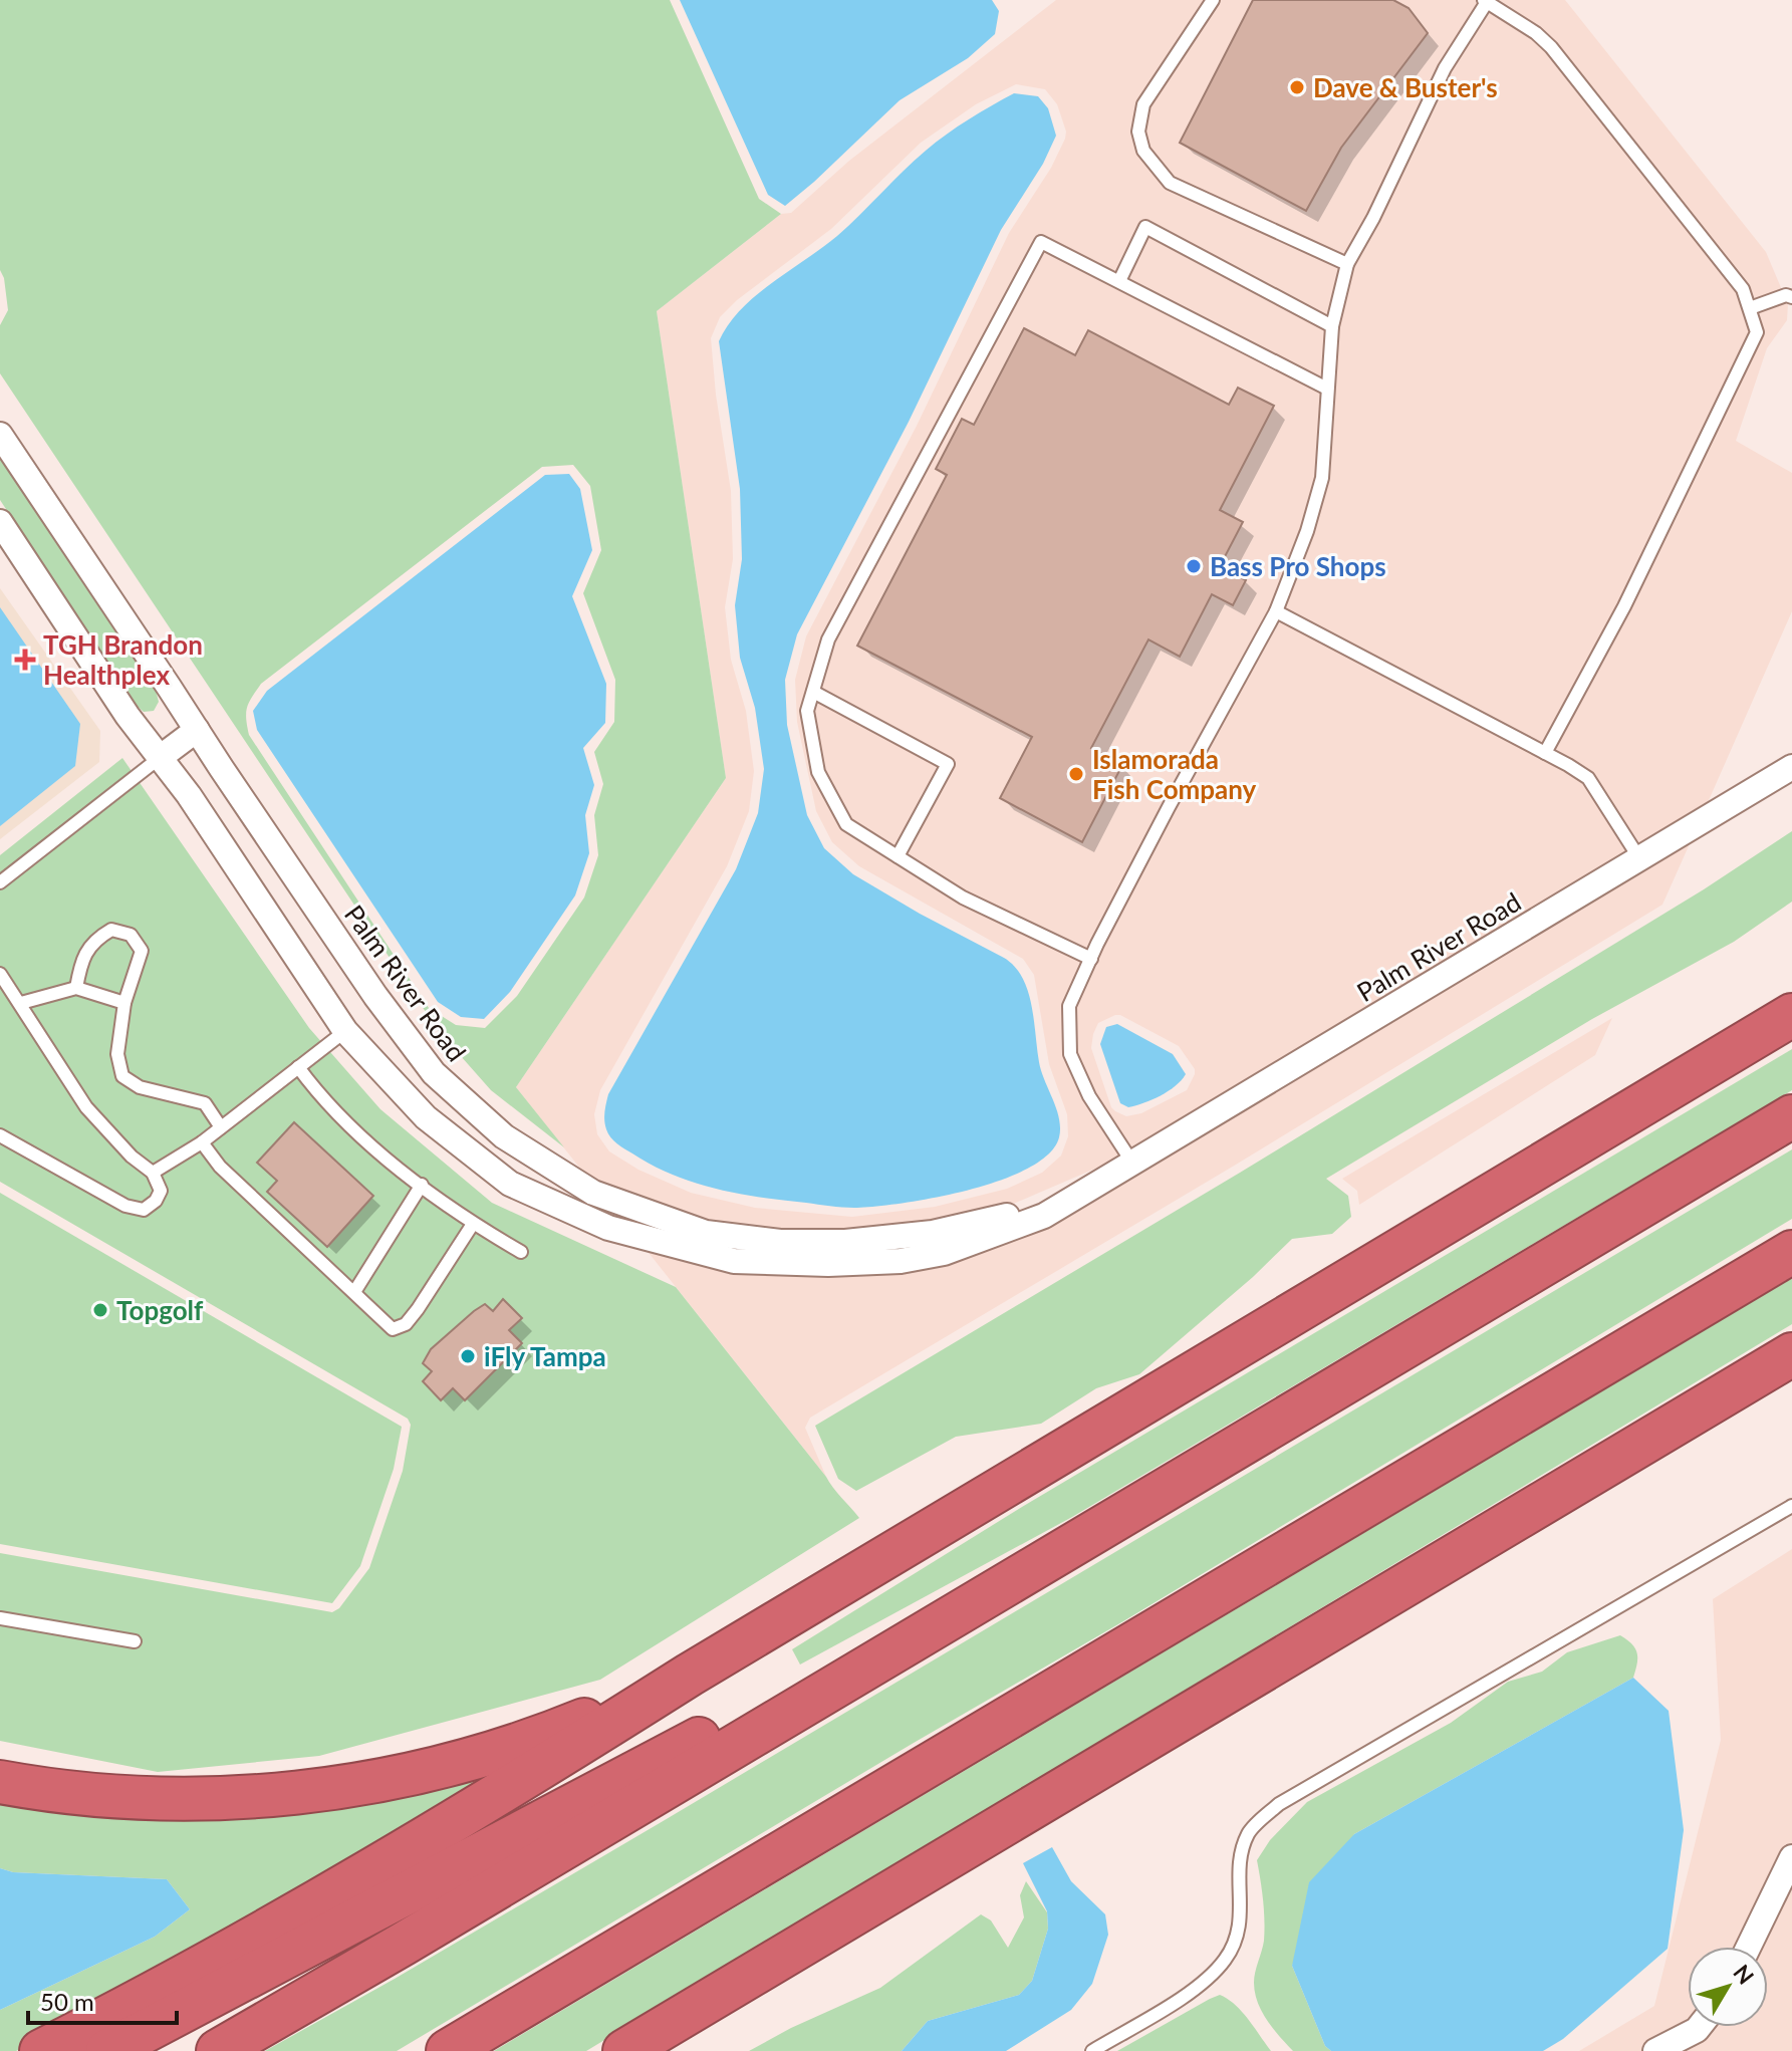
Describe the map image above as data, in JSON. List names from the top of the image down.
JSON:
{
  "streets": {
    "street": ["Palm River Road"]
  },
  "places": {
    "other": [
      "Dave & Buster's",
      "Bass Pro Shops",
      "Islamorada Fish Company",
      "Topgolf",
      "iFly Tampa"
    ],
    "health": ["TGH Brandon Healthplex"]
  },
  "scale_bar": "50 m",
  "north": "top right"
}
